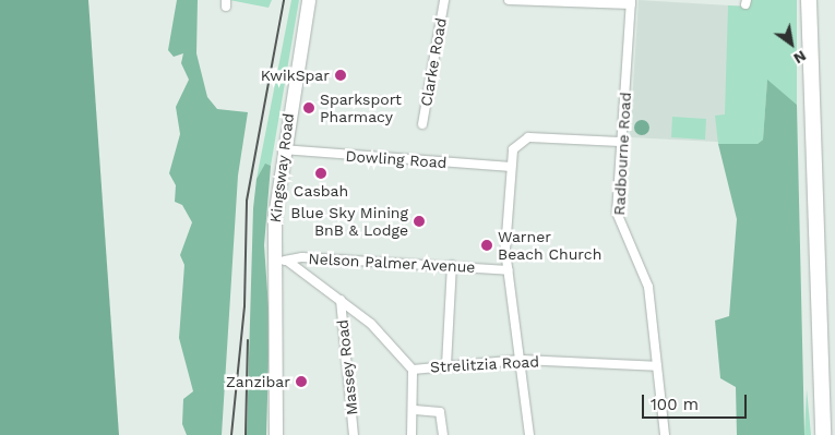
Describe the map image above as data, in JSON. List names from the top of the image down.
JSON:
{
  "streets": {
    "main road": ["Kingsway Road"],
    "street": [
      "Clarke Road",
      "Radbourne Road",
      "Dowling Road",
      "Nelson Palmer Avenue",
      "Strelitzia Road",
      "Massey Road"
    ]
  },
  "crossings": [
    ["Radbourne Road", "Strelitzia Road"],
    ["Dowling Road", "Kingsway Road"],
    ["Kingsway Road", "Nelson Palmer Avenue"],
    ["Kingsway Road", "Strelitzia Road"],
    ["Nelson Palmer Avenue", "Strelitzia Road"],
    ["Strelitzia Road", "Massey Road"]
  ],
  "places": [
    "KwikSpar",
    "Sparksport Pharmacy",
    "Casbah",
    "Blue Sky Mining BnB & Lodge",
    "Warner Beach Church",
    "Zanzibar"
  ],
  "scale_bar": "100 m",
  "north": "bottom right"
}
